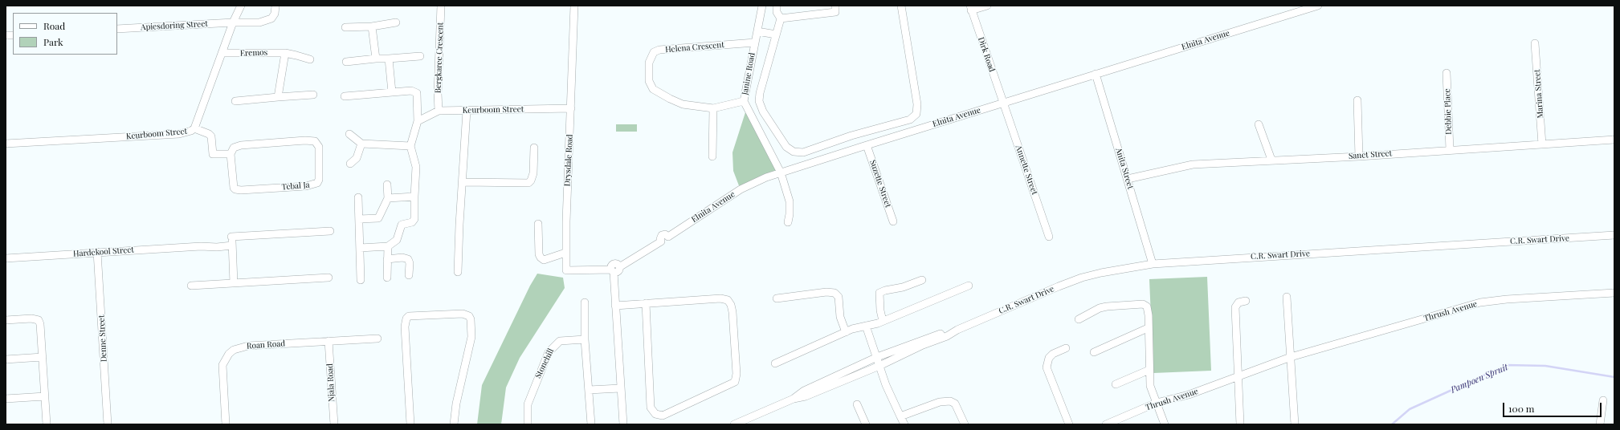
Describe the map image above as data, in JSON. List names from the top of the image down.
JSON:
{
  "streets": {
    "street": [
      "Apiesdoring Street",
      "Elnita Avenue",
      "Helena Crescent",
      "Eremos",
      "Dirk Road",
      "Bergkaree Crescent",
      "Janine Road",
      "Marina Street",
      "Keurboom Street",
      "Debbie Place",
      "Sanet Street",
      "Drysdale Road",
      "Anita Street",
      "Annette Street",
      "Suzette Street",
      "Tebal Ja",
      "C.R. Swart Drive",
      "Hardekool Street",
      "Thrush Avenue",
      "Denne Street",
      "Roan Road",
      "Stonehill",
      "Njala Road"
    ]
  },
  "crossings": [
    ["Apiesdoring Street", "Keurboom Street"],
    ["Elnita Avenue", "Dirk Road"],
    ["Elnita Avenue", "Janine Road"],
    ["Elnita Avenue", "Drysdale Road"],
    ["Elnita Avenue", "Anita Street"],
    ["Elnita Avenue", "Annette Street"],
    ["Elnita Avenue", "Suzette Street"],
    ["Helena Crescent", "Janine Road"],
    ["Eremos", "Keurboom Street"],
    ["Dirk Road", "Annette Street"],
    ["Bergkaree Crescent", "Keurboom Street"],
    ["Marina Street", "Sanet Street"],
    ["Keurboom Street", "Drysdale Road"],
    ["Debbie Place", "Sanet Street"],
    ["Sanet Street", "Anita Street"],
    ["Anita Street", "C.R. Swart Drive"],
    ["Hardekool Street", "Denne Street"],
    ["Roan Road", "Njala Road"]
  ],
  "water": ["Pampoen Spruit"],
  "legend": ["Road", "Park"],
  "scale_bar": "100 m"
}
